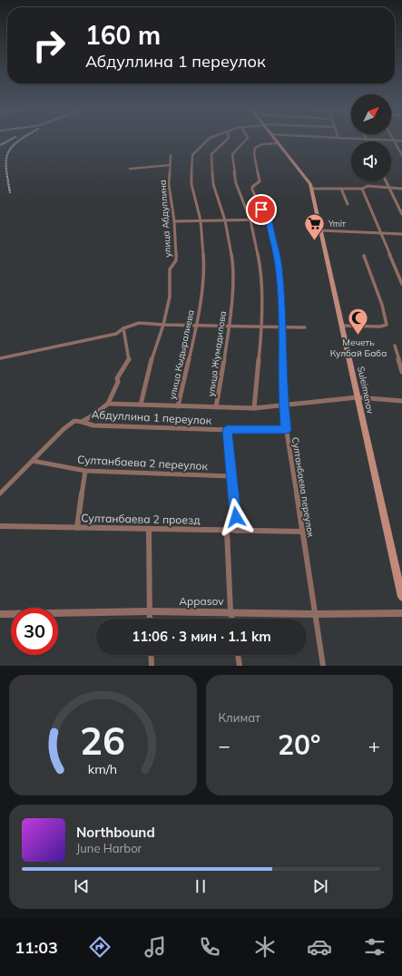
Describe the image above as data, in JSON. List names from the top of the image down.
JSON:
{
  "streets": {
    "main road": ["Suleimenov"],
    "street": [
      "улица Абдуллина",
      "улица Жумадилова",
      "улица Кыдыралиева",
      "Абдуллина 1 переулок",
      "Султанбаева 2 переулок",
      "Султанбаева переулок",
      "Султанбаева 2 проезд",
      "Appasov"
    ]
  },
  "crossings": [
    ["Suleimenov", "Султанбаева переулок"],
    ["Абдуллина 1 переулок", "Султанбаева переулок"],
    ["Султанбаева переулок", "Султанбаева 2 проезд"],
    ["Султанбаева переулок", "Appasov"]
  ],
  "places": {
    "supermarket": ["Ymiт"],
    "mosque": ["Мечеть Кулбай Баба"]
  },
  "north": "top right",
  "page": {
    "turn": ["160 m", "Абдуллина 1 переулок"],
    "limit": "30",
    "trip": "11:06 · 3 мин · 1.1 km",
    "tile": "Климат",
    "heat": ["−", "20°", "+"],
    "song": ["Northbound", "June Harbor"],
    "tabs": "11:03",
    "gauge": ["26", "km/h"]
  }
}
